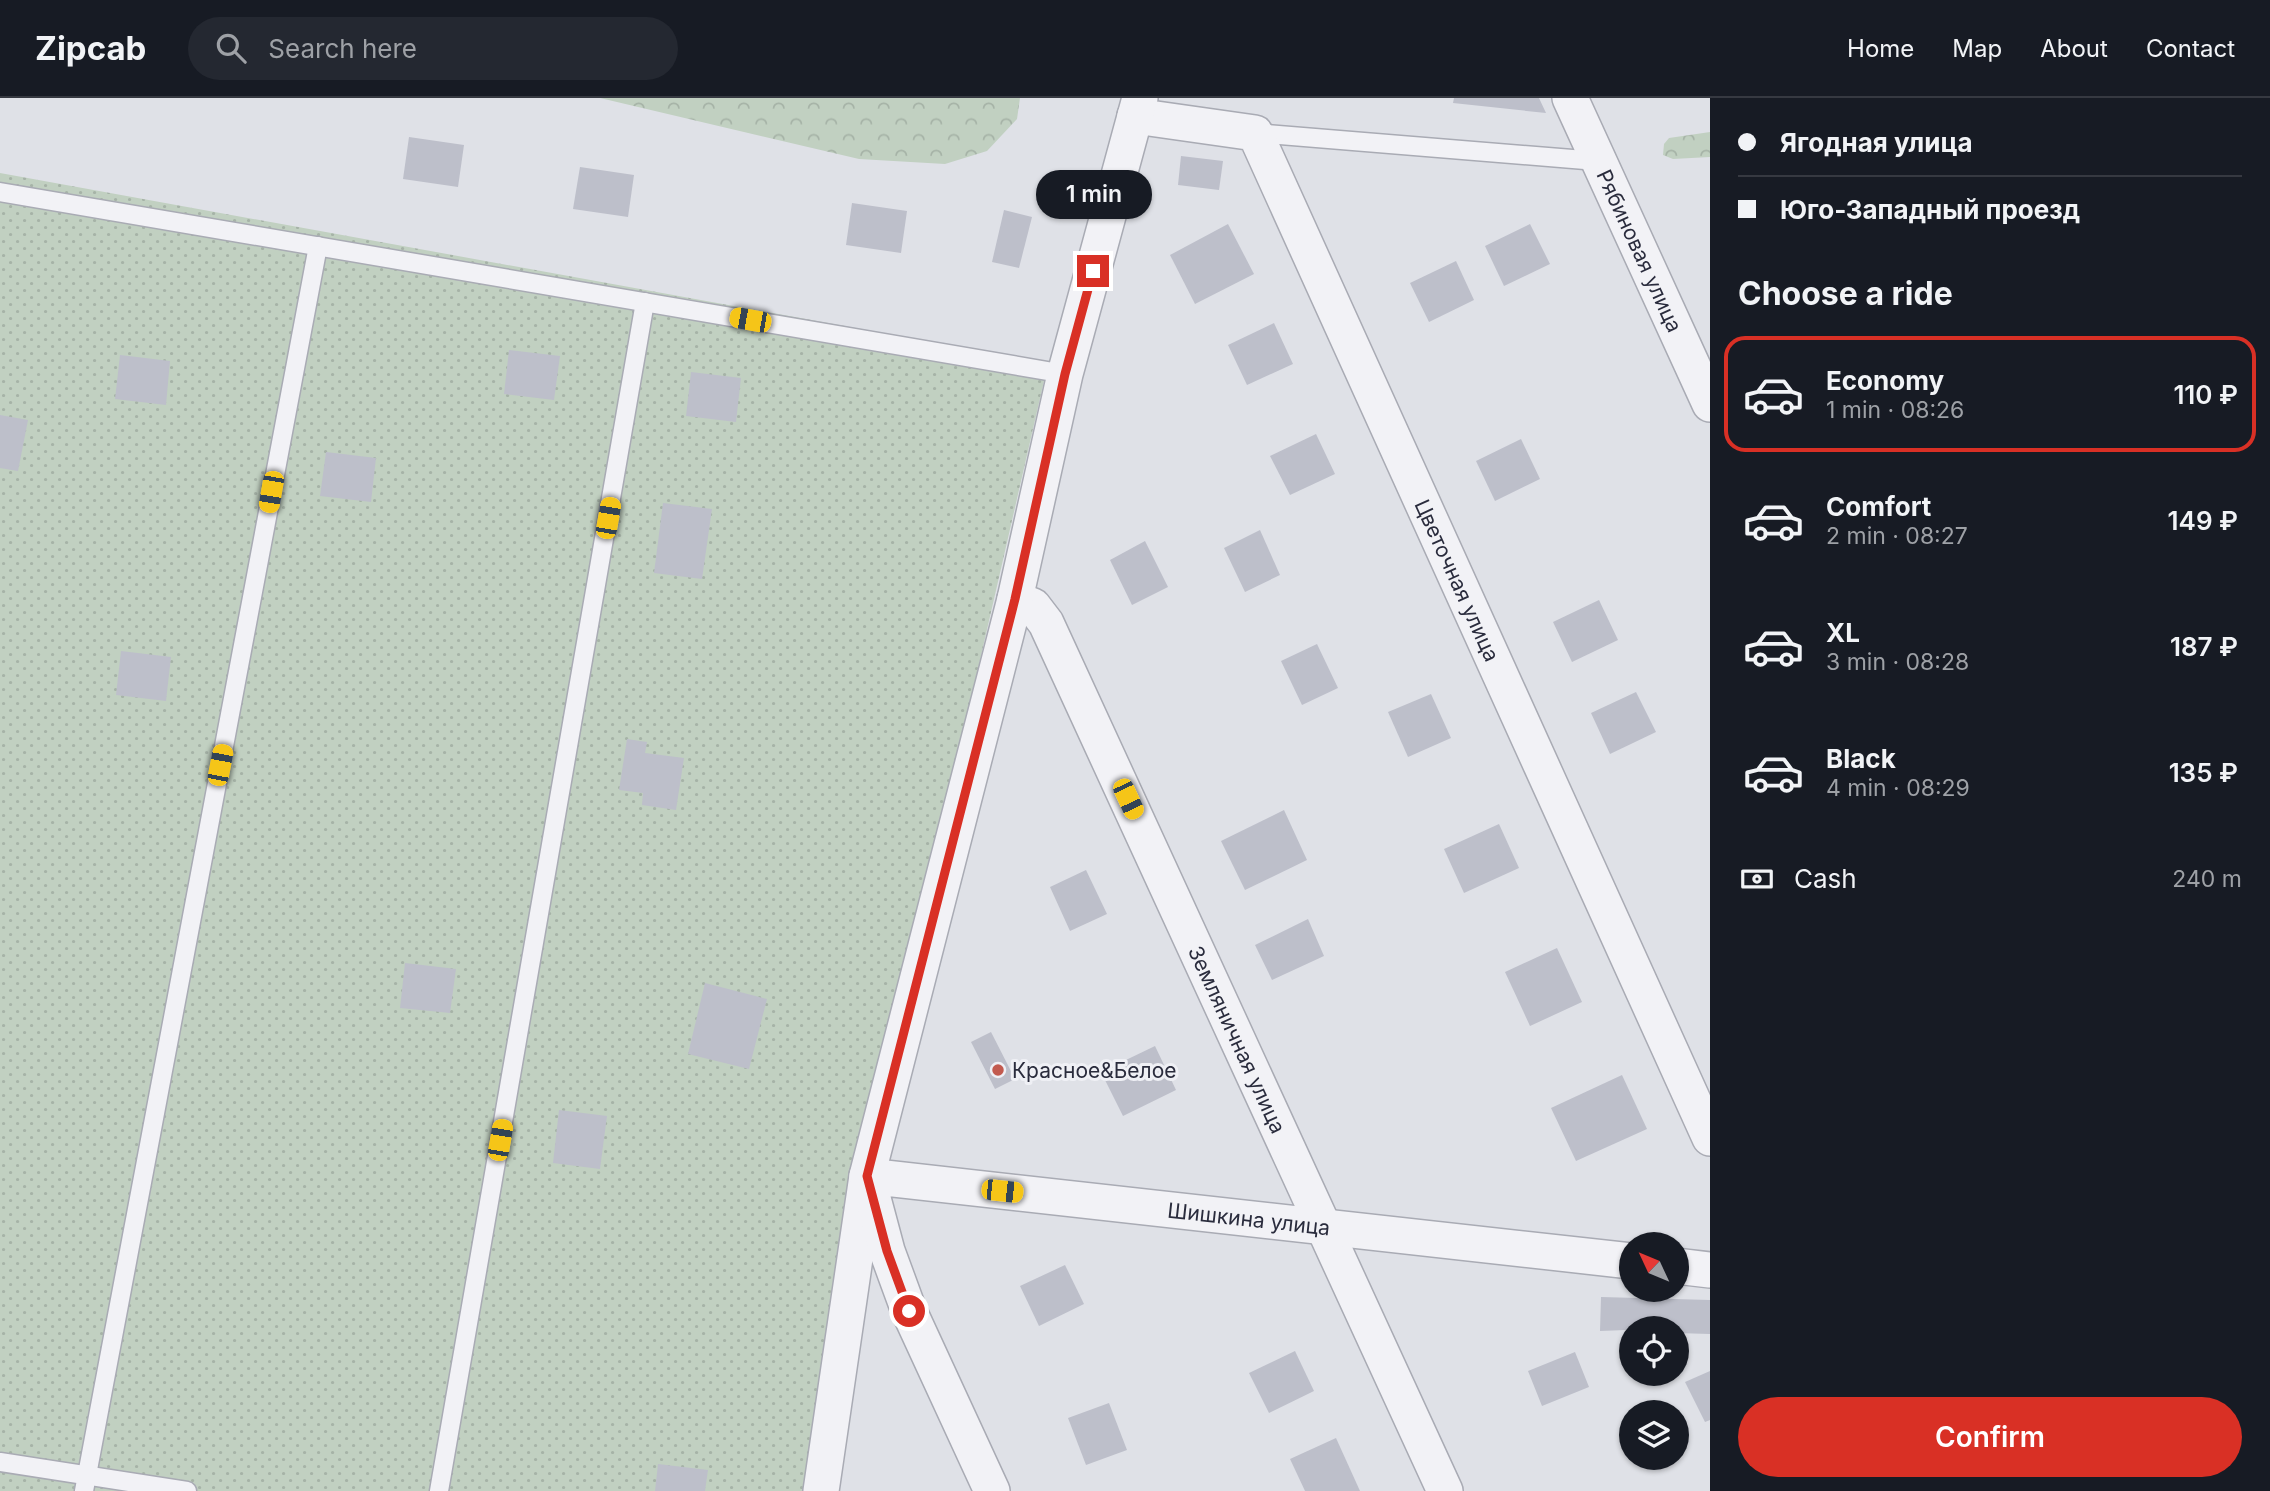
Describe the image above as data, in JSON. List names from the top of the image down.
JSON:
{
  "streets": {
    "street": [
      "Рябиновая улица",
      "Цветочная улица",
      "Земляничная улица",
      "Шишкина улица"
    ]
  },
  "crossings": [
    ["Земляничная улица", "Шишкина улица"]
  ],
  "places": ["Красное&Белое"],
  "north": "top left",
  "page": {
    "header": "Zipcab",
    "search": "Search here",
    "nav": [
      "Home",
      "Map",
      "About",
      "Contact"
    ],
    "banner": ["Ягодная улица", "Юго-Западный проезд"],
    "bubble": "1 min",
    "heading": "Choose a ride",
    "list": [
      {
        "name": "Economy",
        "note": "1 min · 08:26",
        "value": "110 ₽"
      },
      {
        "name": "Comfort",
        "note": "2 min · 08:27",
        "value": "149 ₽"
      },
      {
        "name": "XL",
        "note": "3 min · 08:28",
        "value": "187 ₽"
      },
      {
        "name": "Black",
        "note": "4 min · 08:29",
        "value": "135 ₽"
      }
    ],
    "pay": ["Cash", "240 m"],
    "buttons": "Confirm"
  }
}
